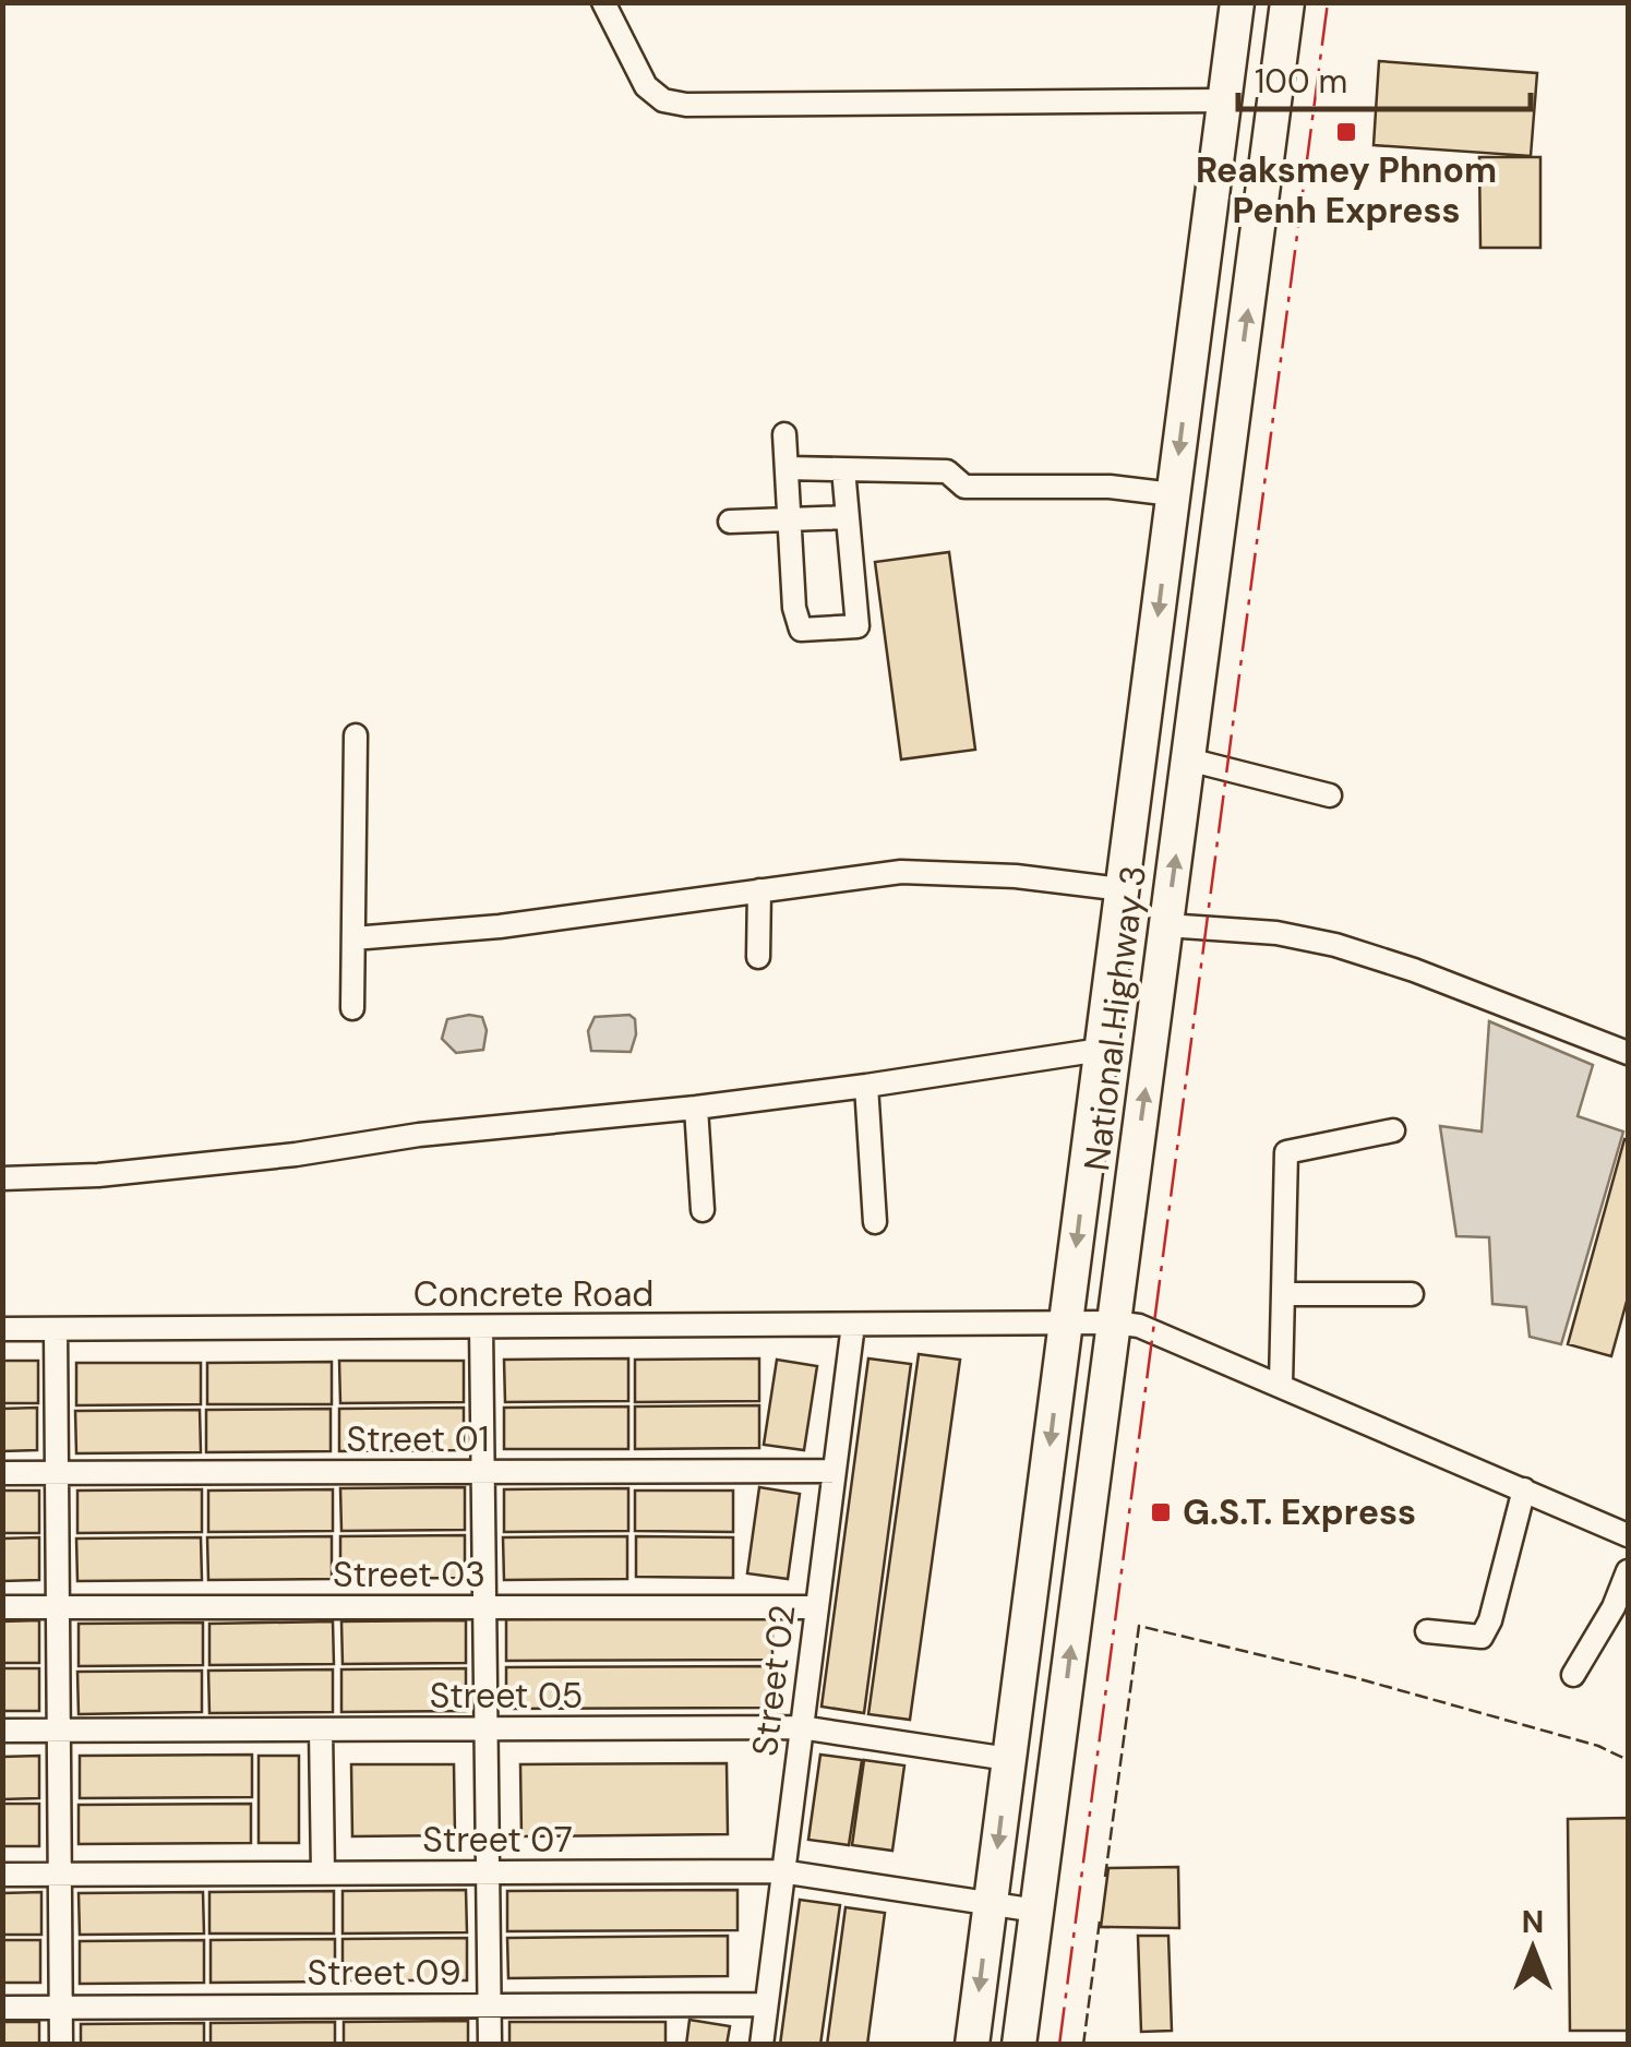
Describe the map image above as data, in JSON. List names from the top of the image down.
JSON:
{
  "streets": {
    "highway": ["National Highway 3"],
    "street": [
      "Concrete Road",
      "Street 01",
      "Street 03",
      "Street 02",
      "Street 05",
      "Street 07",
      "Street 09"
    ]
  },
  "crossings": [
    ["National Highway 3", "Concrete Road"],
    ["National Highway 3", "Street 05"],
    ["National Highway 3", "Street 07"],
    ["Concrete Road", "Street 02"],
    ["Street 01", "Street 02"],
    ["Street 03", "Street 02"],
    ["Street 02", "Street 05"],
    ["Street 02", "Street 07"],
    ["Street 02", "Street 09"]
  ],
  "places": {
    "transit": ["Reaksmey Phnom Penh Express", "G.S.T. Express"]
  },
  "scale_bar": "100 m",
  "north": "top"
}
